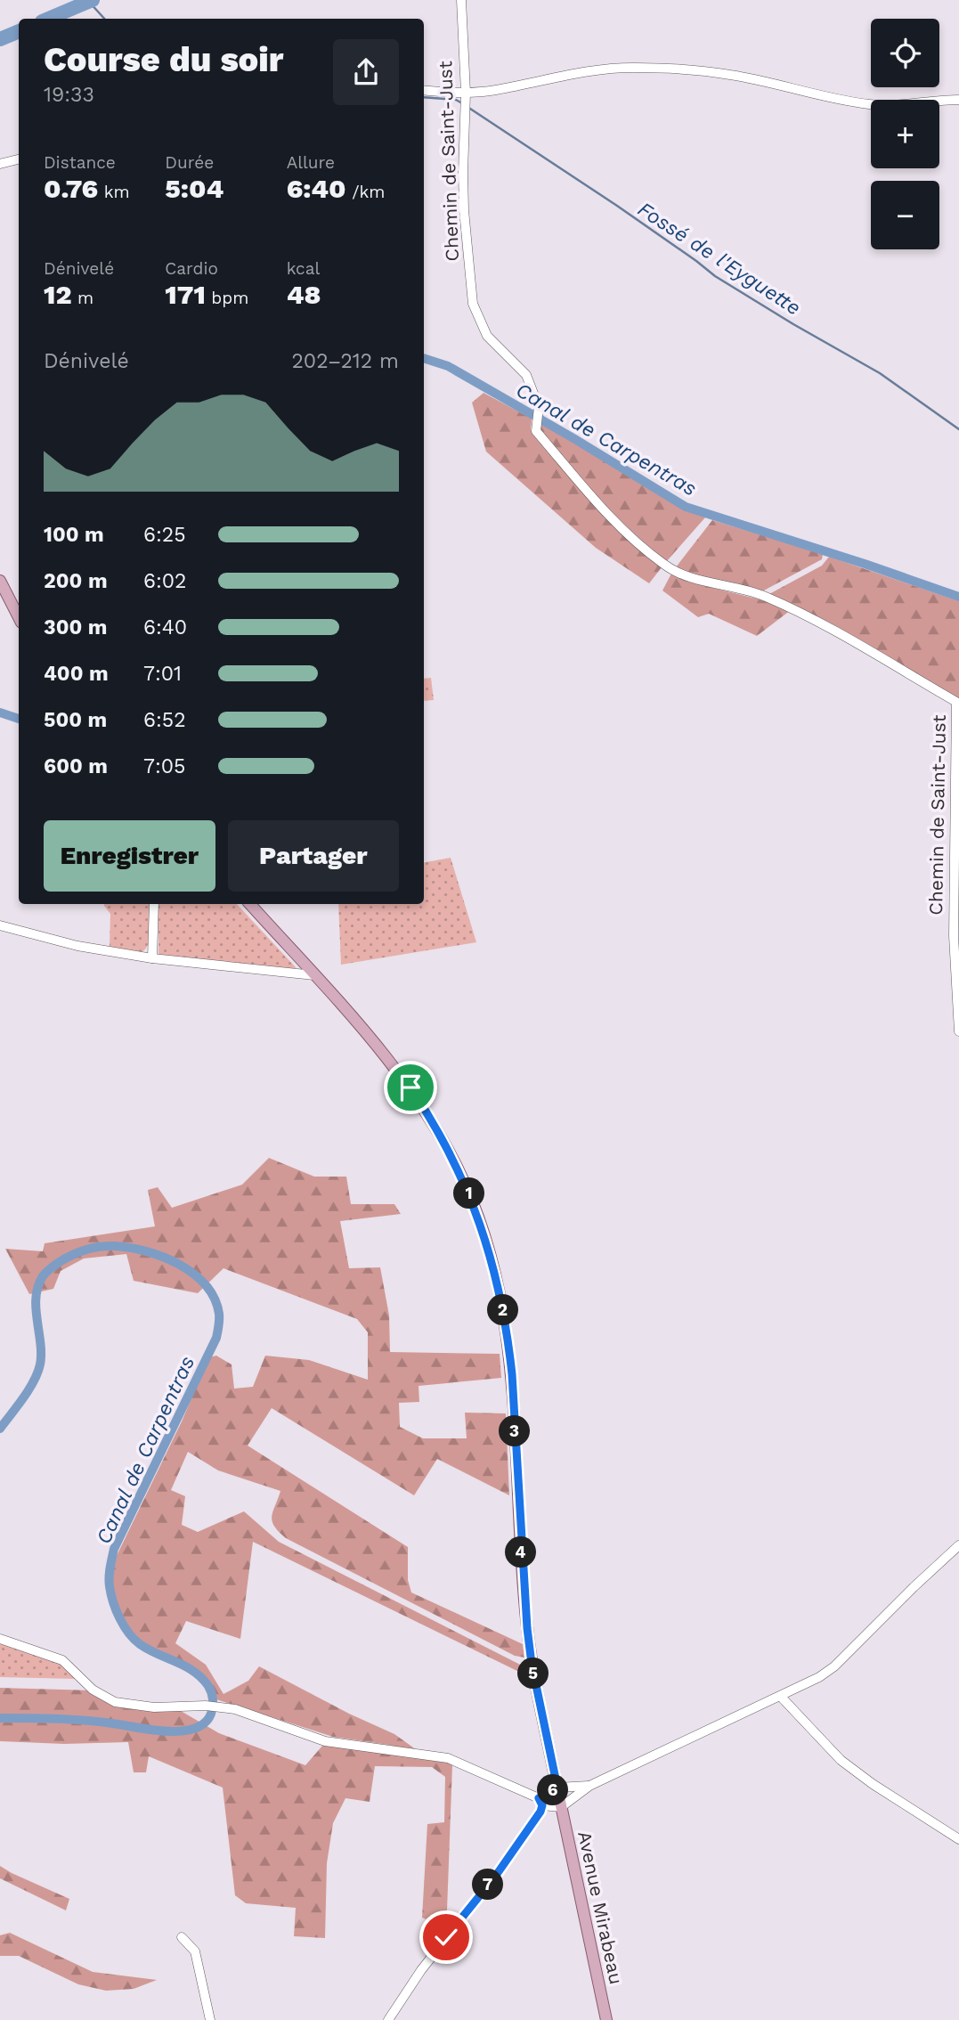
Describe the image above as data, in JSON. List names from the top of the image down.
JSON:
{
  "streets": {
    "main road": ["Avenue Mirabeau"],
    "street": ["Chemin de Saint-Just"]
  },
  "water": ["Fossé de l'Eyguette", "Canal de Carpentras"],
  "page": {
    "map_buttons": ["+", "−"],
    "heading": ["Course du soir", "19:33"],
    "stats": [
      ["Distance", "0.76 km"],
      ["Durée", "5:04"],
      ["Allure", "6:40 /km"],
      ["Dénivelé", "12 m"],
      ["Cardio", "171 bpm"],
      ["kcal", "48"]
    ],
    "chart": ["Dénivelé", "202–212 m"],
    "list": [
      {
        "name": "100 m",
        "note": "6:25"
      },
      {
        "name": "200 m",
        "note": "6:02"
      },
      {
        "name": "300 m",
        "note": "6:40"
      },
      {
        "name": "400 m",
        "note": "7:01"
      },
      {
        "name": "500 m",
        "note": "6:52"
      },
      {
        "name": "600 m",
        "note": "7:05"
      }
    ],
    "buttons": ["Enregistrer", "Partager"],
    "pins": [
      "1",
      "2",
      "3",
      "4",
      "5",
      "6",
      "7"
    ]
  }
}
